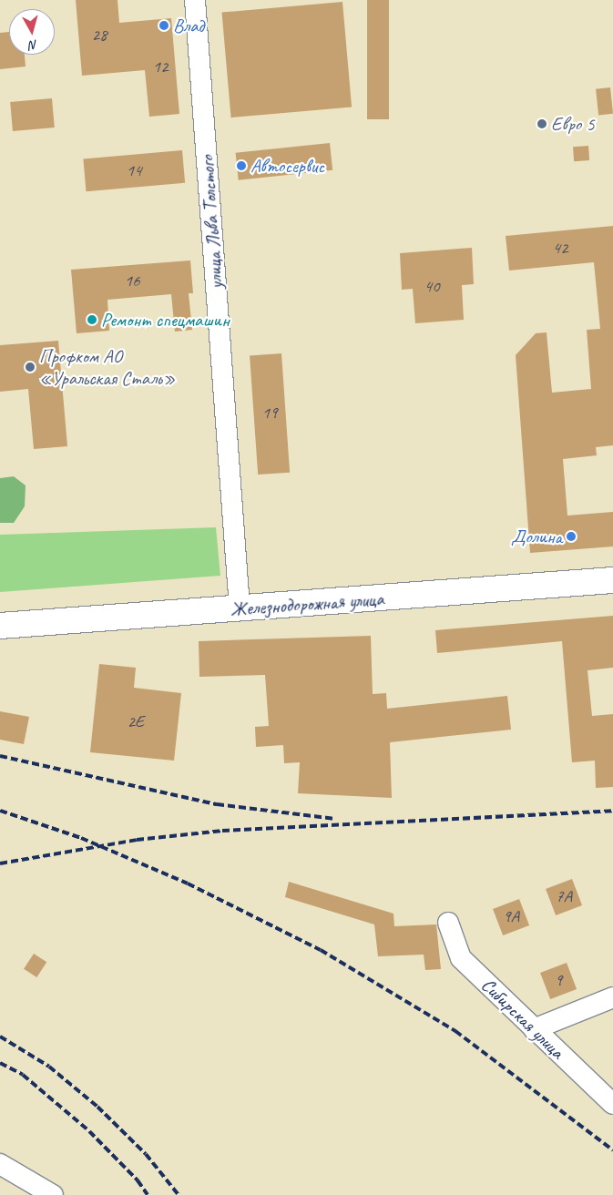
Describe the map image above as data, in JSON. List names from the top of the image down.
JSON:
{
  "streets": {
    "main road": ["Железнодорожная улица"],
    "street": ["улица Льва Толстого", "Сибирская улица"]
  },
  "crossings": [
    ["улица Льва Толстого", "Железнодорожная улица"]
  ],
  "places": [
    "Влад",
    "Евро 5",
    "Автосервис",
    "Ремонт спецмашин",
    "Профком АО «Уральская Сталь»",
    "Долина"
  ],
  "house_numbers": [
    "28",
    "12",
    "14",
    "42",
    "16",
    "40",
    "19",
    "2Е",
    "7А",
    "9А",
    "9"
  ],
  "north": "bottom"
}
